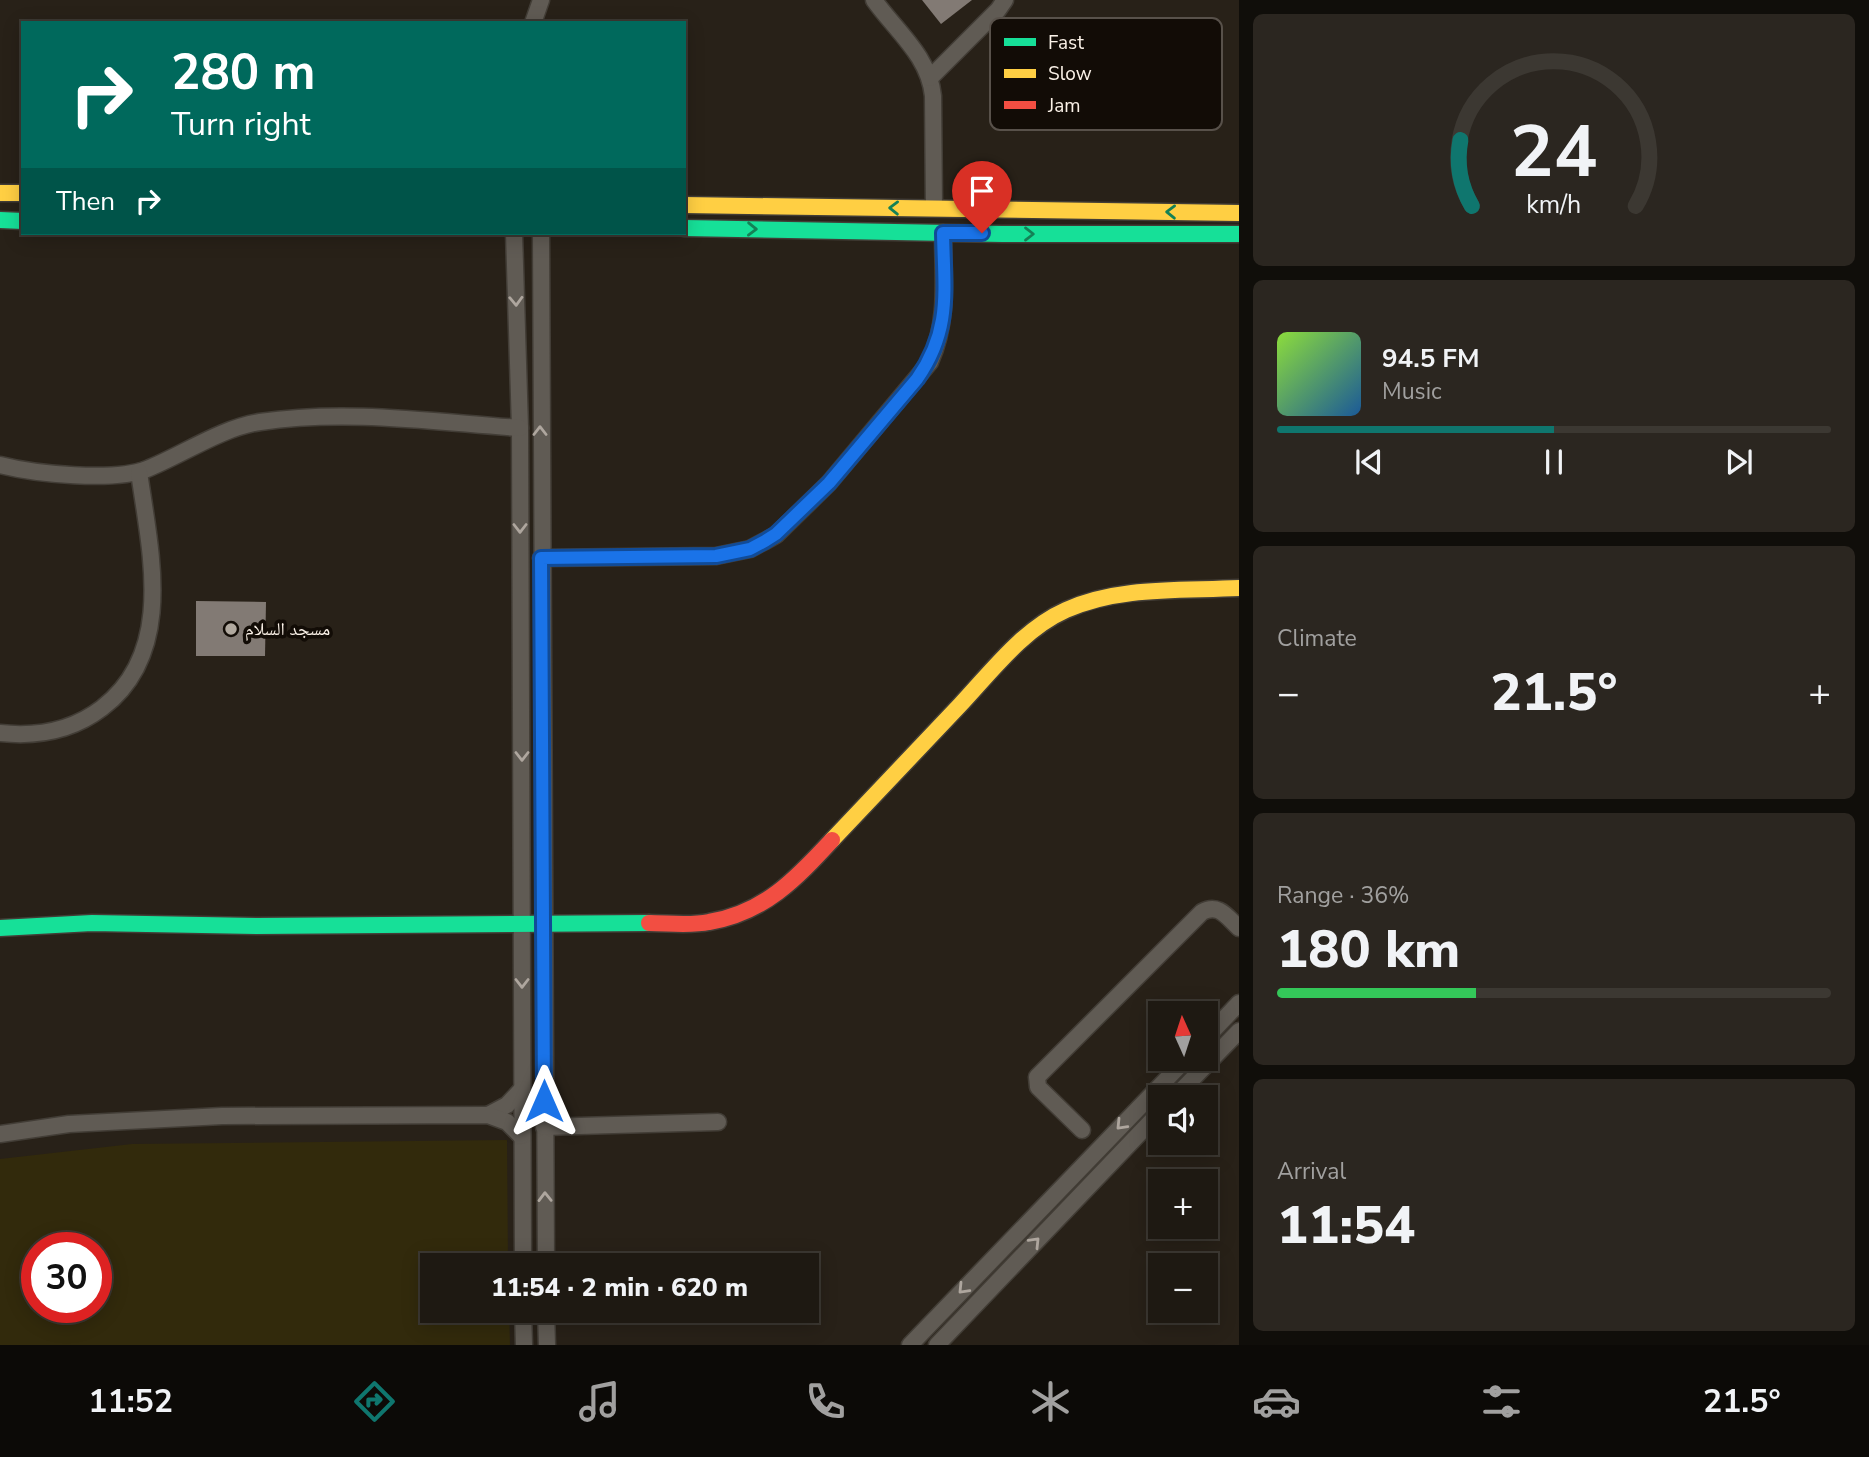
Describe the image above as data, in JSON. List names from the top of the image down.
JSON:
{
  "places": ["مسجد السلام"],
  "legend": ["Fast", "Slow", "Jam"],
  "north": "top",
  "page": {
    "turn": ["280 m", "Turn right"],
    "then": "Then",
    "song": ["94.5 FM", "Music"],
    "tile": [
      "Climate",
      ["Range · 36%", "180 km"],
      ["Arrival", "11:54"]
    ],
    "heat": ["−", "21.5°", "+"],
    "map_buttons": ["+", "−"],
    "limit": "30",
    "trip": "11:54 · 2 min · 620 m",
    "tabs": ["11:52", "21.5°"],
    "gauge": ["24", "km/h"]
  }
}
